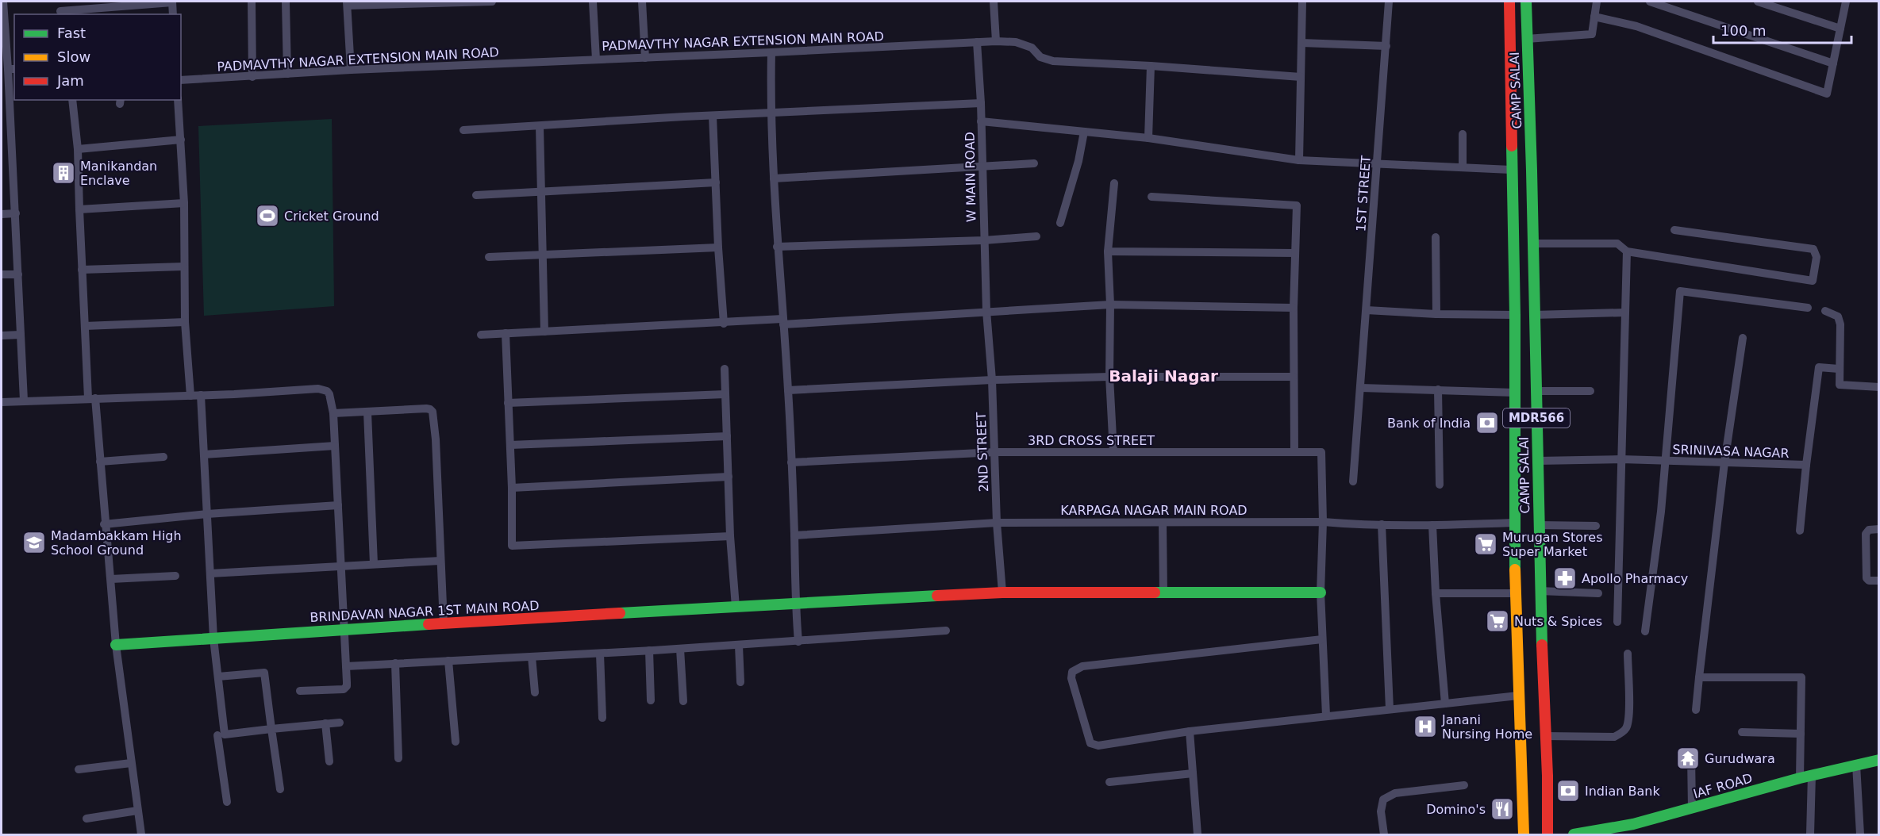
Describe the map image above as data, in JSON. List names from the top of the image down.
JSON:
{
  "streets": {
    "main road": [
      "CAMP SALAI",
      "MDR566",
      "BRINDAVAN NAGAR 1ST MAIN ROAD",
      "IAF ROAD"
    ],
    "street": [
      "PADMAVTHY NAGAR EXTENSION MAIN ROAD",
      "W MAIN ROAD",
      "1ST STREET",
      "3RD CROSS STREET",
      "SRINIVASA NAGAR",
      "2ND STREET",
      "KARPAGA NAGAR MAIN ROAD"
    ]
  },
  "crossings": [
    ["PADMAVTHY NAGAR EXTENSION MAIN ROAD", "W MAIN ROAD"],
    ["CAMP SALAI", "SRINIVASA NAGAR"],
    ["CAMP SALAI", "KARPAGA NAGAR MAIN ROAD"],
    ["W MAIN ROAD", "2ND STREET"],
    ["3RD CROSS STREET", "2ND STREET"],
    ["3RD CROSS STREET", "KARPAGA NAGAR MAIN ROAD"],
    ["2ND STREET", "KARPAGA NAGAR MAIN ROAD"],
    ["2ND STREET", "BRINDAVAN NAGAR 1ST MAIN ROAD"]
  ],
  "districts": ["Balaji Nagar"],
  "places": {
    "building": ["Manikandan Enclave"],
    "sports": ["Cricket Ground"],
    "bank": ["Bank of India", "Indian Bank"],
    "school or university": ["Madambakkam High School Ground"],
    "supermarket": ["Murugan Stores Super Market", "Nuts & Spices"],
    "pharmacy": ["Apollo Pharmacy"],
    "hospital": ["Janani Nursing Home"],
    "temple": ["Gurudwara"],
    "restaurant": ["Domino's"]
  },
  "legend": ["Fast", "Slow", "Jam"],
  "scale_bar": "100 m"
}
